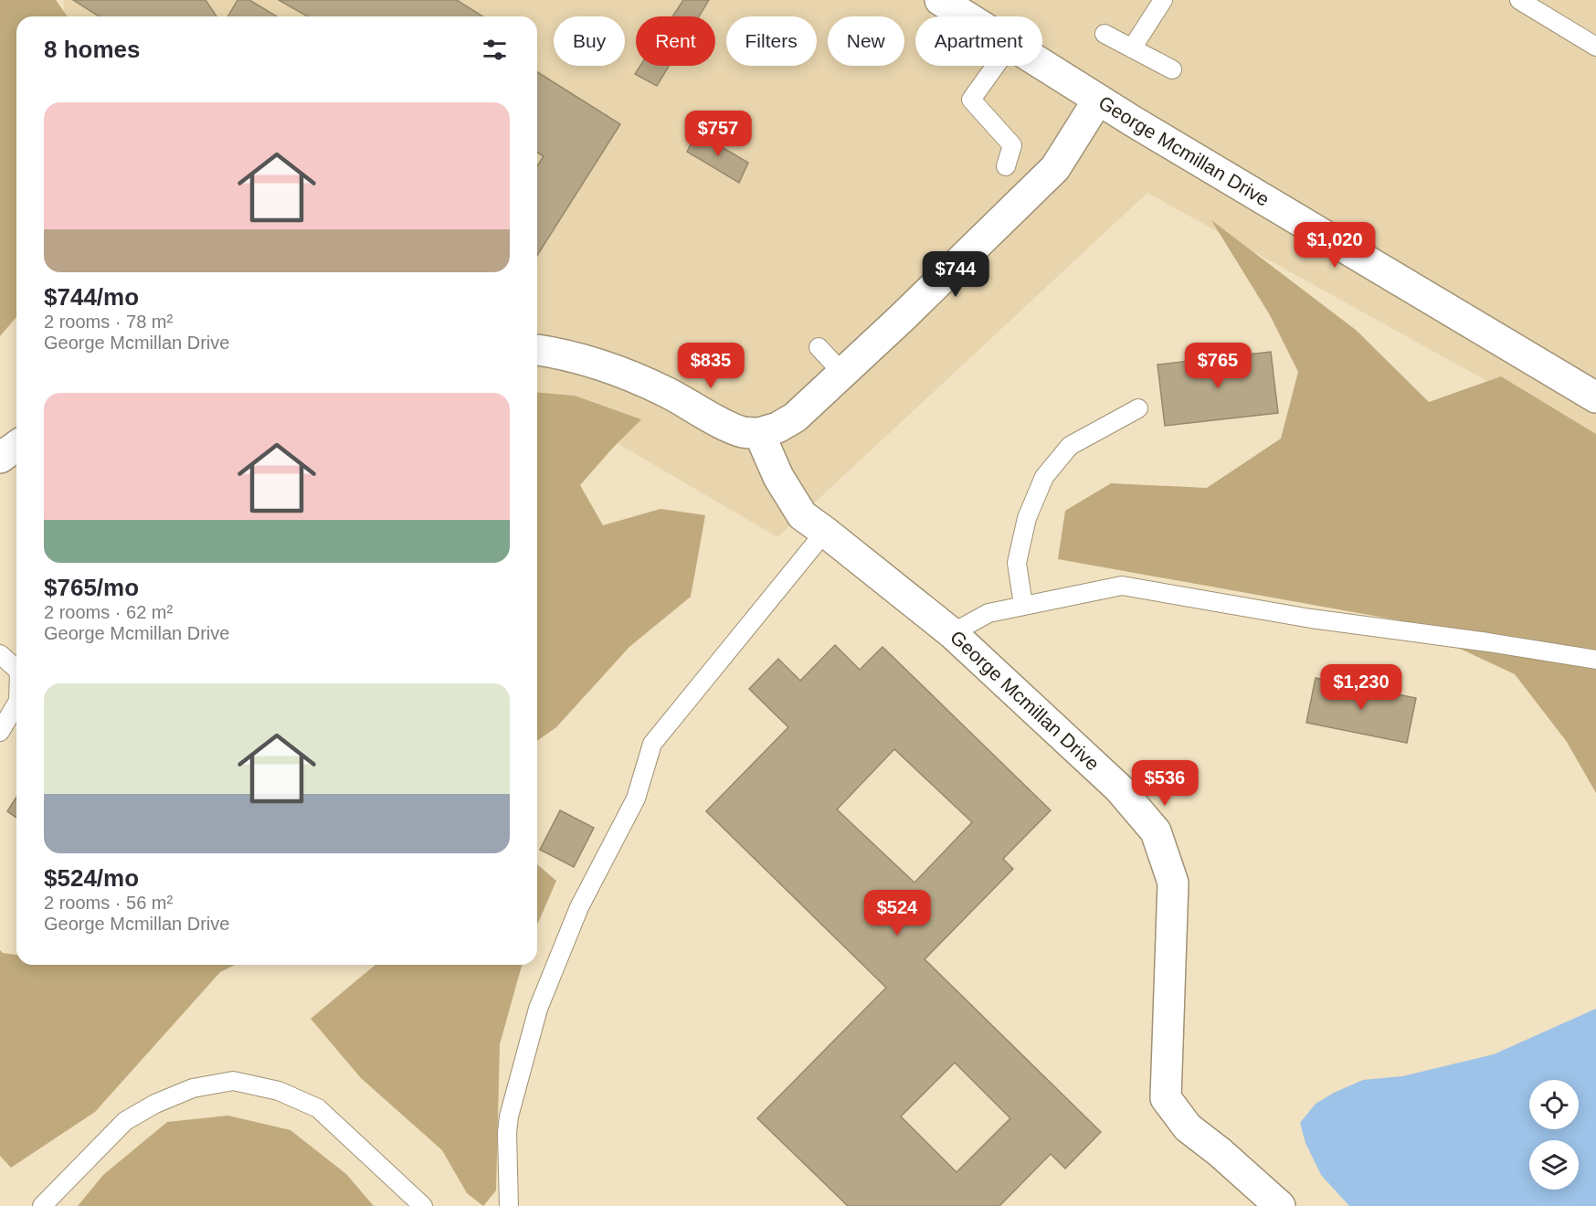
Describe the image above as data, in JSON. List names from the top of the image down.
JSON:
{
  "streets": {
    "street": ["George Mcmillan Drive"]
  },
  "page": {
    "chip": [
      "Buy",
      "Rent",
      "Filters",
      "New",
      "Apartment"
    ],
    "heading": "8 homes",
    "list": [
      {
        "name": "$744/mo",
        "note": "2 rooms · 78 m² · George Mcmillan Drive"
      },
      {
        "name": "$765/mo",
        "note": "2 rooms · 62 m² · George Mcmillan Drive"
      },
      {
        "name": "$524/mo",
        "note": "2 rooms · 56 m² · George Mcmillan Drive"
      }
    ],
    "price": [
      "$757",
      "$1,020",
      "$744",
      "$835",
      "$765",
      "$1,230",
      "$536",
      "$524"
    ]
  }
}
